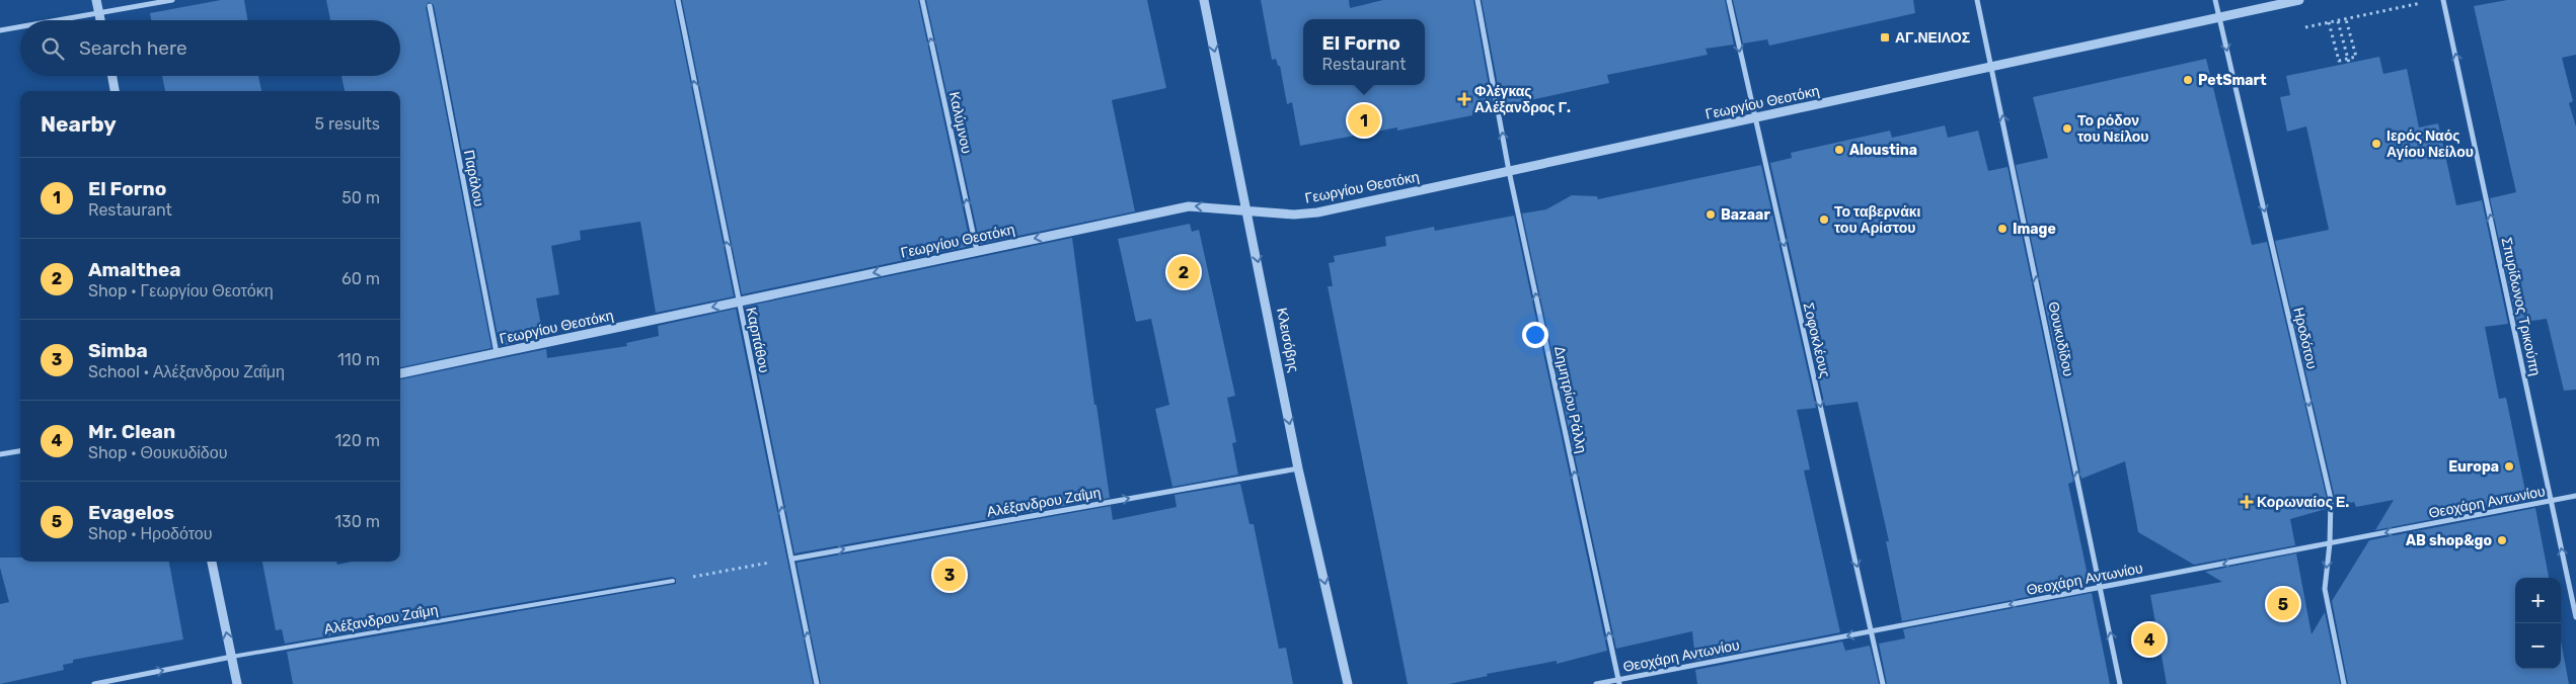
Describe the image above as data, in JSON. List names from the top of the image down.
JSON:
{
  "streets": {
    "street": [
      "Γεωργίου Θεοτόκη",
      "Καλύμνου",
      "Παράλου",
      "Σπυρίδωνος Τρικούπη",
      "Ηροδότου",
      "Θουκυδίδου",
      "Καρπάθου",
      "Κλεισόβης",
      "Σοφοκλέους",
      "Δημητρίου Ράλλη",
      "Αλέξανδρου Ζαΐμη",
      "Θεοχάρη Αντωνίου"
    ]
  },
  "crossings": [
    ["Γεωργίου Θεοτόκη", "Καλύμνου"],
    ["Γεωργίου Θεοτόκη", "Παράλου"],
    ["Γεωργίου Θεοτόκη", "Ηροδότου"],
    ["Γεωργίου Θεοτόκη", "Θουκυδίδου"],
    ["Γεωργίου Θεοτόκη", "Καρπάθου"],
    ["Γεωργίου Θεοτόκη", "Κλεισόβης"],
    ["Γεωργίου Θεοτόκη", "Σοφοκλέους"],
    ["Γεωργίου Θεοτόκη", "Δημητρίου Ράλλη"],
    ["Σπυρίδωνος Τρικούπη", "Θεοχάρη Αντωνίου"],
    ["Ηροδότου", "Θεοχάρη Αντωνίου"],
    ["Θουκυδίδου", "Θεοχάρη Αντωνίου"],
    ["Καρπάθου", "Αλέξανδρου Ζαΐμη"],
    ["Κλεισόβης", "Αλέξανδρου Ζαΐμη"],
    ["Σοφοκλέους", "Θεοχάρη Αντωνίου"],
    ["Δημητρίου Ράλλη", "Θεοχάρη Αντωνίου"]
  ],
  "one_way": [
    "Γεωργίου Θεοτόκη",
    "Καλύμνου",
    "Σπυρίδωνος Τρικούπη",
    "Ηροδότου",
    "Θουκυδίδου",
    "Καρπάθου",
    "Κλεισόβης",
    "Σοφοκλέους",
    "Δημητρίου Ράλλη",
    "Αλέξανδρου Ζαΐμη",
    "Θεοχάρη Αντωνίου"
  ],
  "places": {
    "transit": ["ΑΓ.ΝΕΙΛΟΣ"],
    "other": [
      "PetSmart",
      "Το ρόδον του Νείλου",
      "Ιερός Ναός Αγίου Νείλου",
      "Aloustina",
      "Bazaar",
      "Το ταβερνάκι του Αρίστου",
      "Image",
      "Europa",
      "AB shop&go"
    ],
    "health": ["Φλέγκας Αλέξανδρος Γ.", "Κορωναίος Ε."]
  },
  "page": {
    "popup": ["El Forno", "Restaurant"],
    "search": "Search here",
    "heading": ["Nearby", "5 results"],
    "pins": [
      "1",
      "2",
      "3",
      "5",
      "4"
    ],
    "list": [
      {
        "mark": "1",
        "name": "El Forno",
        "note": "Restaurant",
        "value": "50 m"
      },
      {
        "mark": "2",
        "name": "Amalthea",
        "note": "Shop · Γεωργίου Θεοτόκη",
        "value": "60 m"
      },
      {
        "mark": "3",
        "name": "Simba",
        "note": "School · Αλέξανδρου Ζαΐμη",
        "value": "110 m"
      },
      {
        "mark": "4",
        "name": "Mr. Clean",
        "note": "Shop · Θουκυδίδου",
        "value": "120 m"
      },
      {
        "mark": "5",
        "name": "Evagelos",
        "note": "Shop · Ηροδότου",
        "value": "130 m"
      }
    ],
    "map_buttons": ["+", "−"]
  }
}
